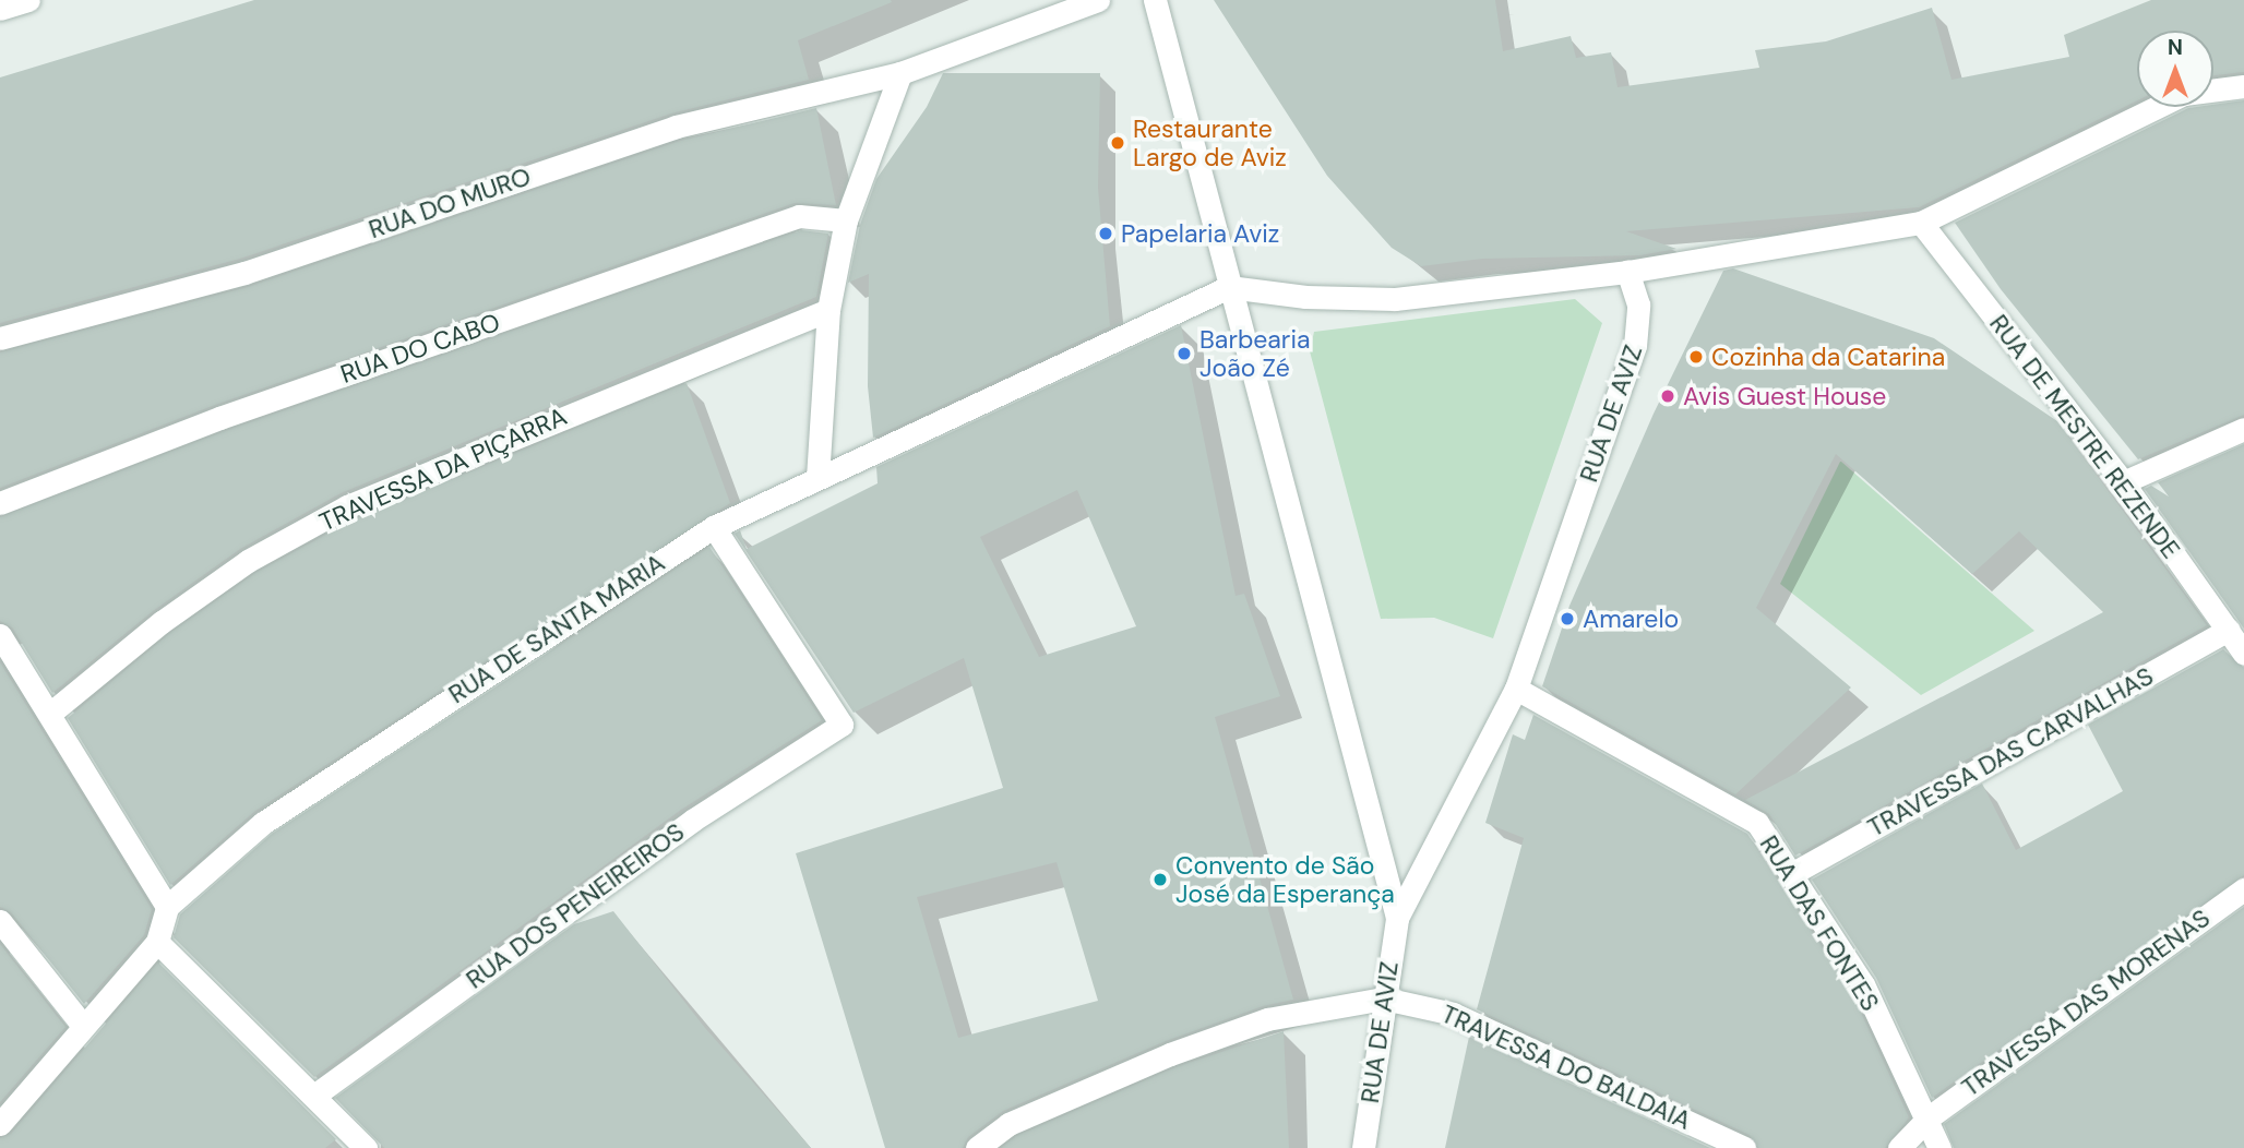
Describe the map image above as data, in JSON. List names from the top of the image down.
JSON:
{
  "streets": {
    "street": [
      "RUA DO MURO",
      "RUA DO CABO",
      "RUA DE AVIZ",
      "RUA DE MESTRE REZENDE",
      "TRAVESSA DA PIÇARRA",
      "RUA DE SANTA MARIA",
      "TRAVESSA DAS CARVALHAS",
      "RUA DOS PENEIREIROS",
      "RUA DAS FONTES",
      "TRAVESSA DAS MORENAS",
      "TRAVESSA DO BALDAIA"
    ]
  },
  "crossings": [
    ["RUA DE AVIZ", "RUA DE SANTA MARIA"],
    ["RUA DE AVIZ", "RUA DAS FONTES"],
    ["RUA DE AVIZ", "TRAVESSA DO BALDAIA"],
    ["RUA DE MESTRE REZENDE", "TRAVESSA DAS CARVALHAS"],
    ["RUA DE SANTA MARIA", "RUA DOS PENEIREIROS"],
    ["TRAVESSA DAS CARVALHAS", "RUA DAS FONTES"],
    ["RUA DAS FONTES", "TRAVESSA DAS MORENAS"]
  ],
  "places": [
    "Restaurante Largo de Aviz",
    "Papelaria Aviz",
    "Barbearia João Zé",
    "Cozinha da Catarina",
    "Avis Guest House",
    "Amarelo",
    "Convento de São José da Esperança"
  ],
  "north": "top"
}
